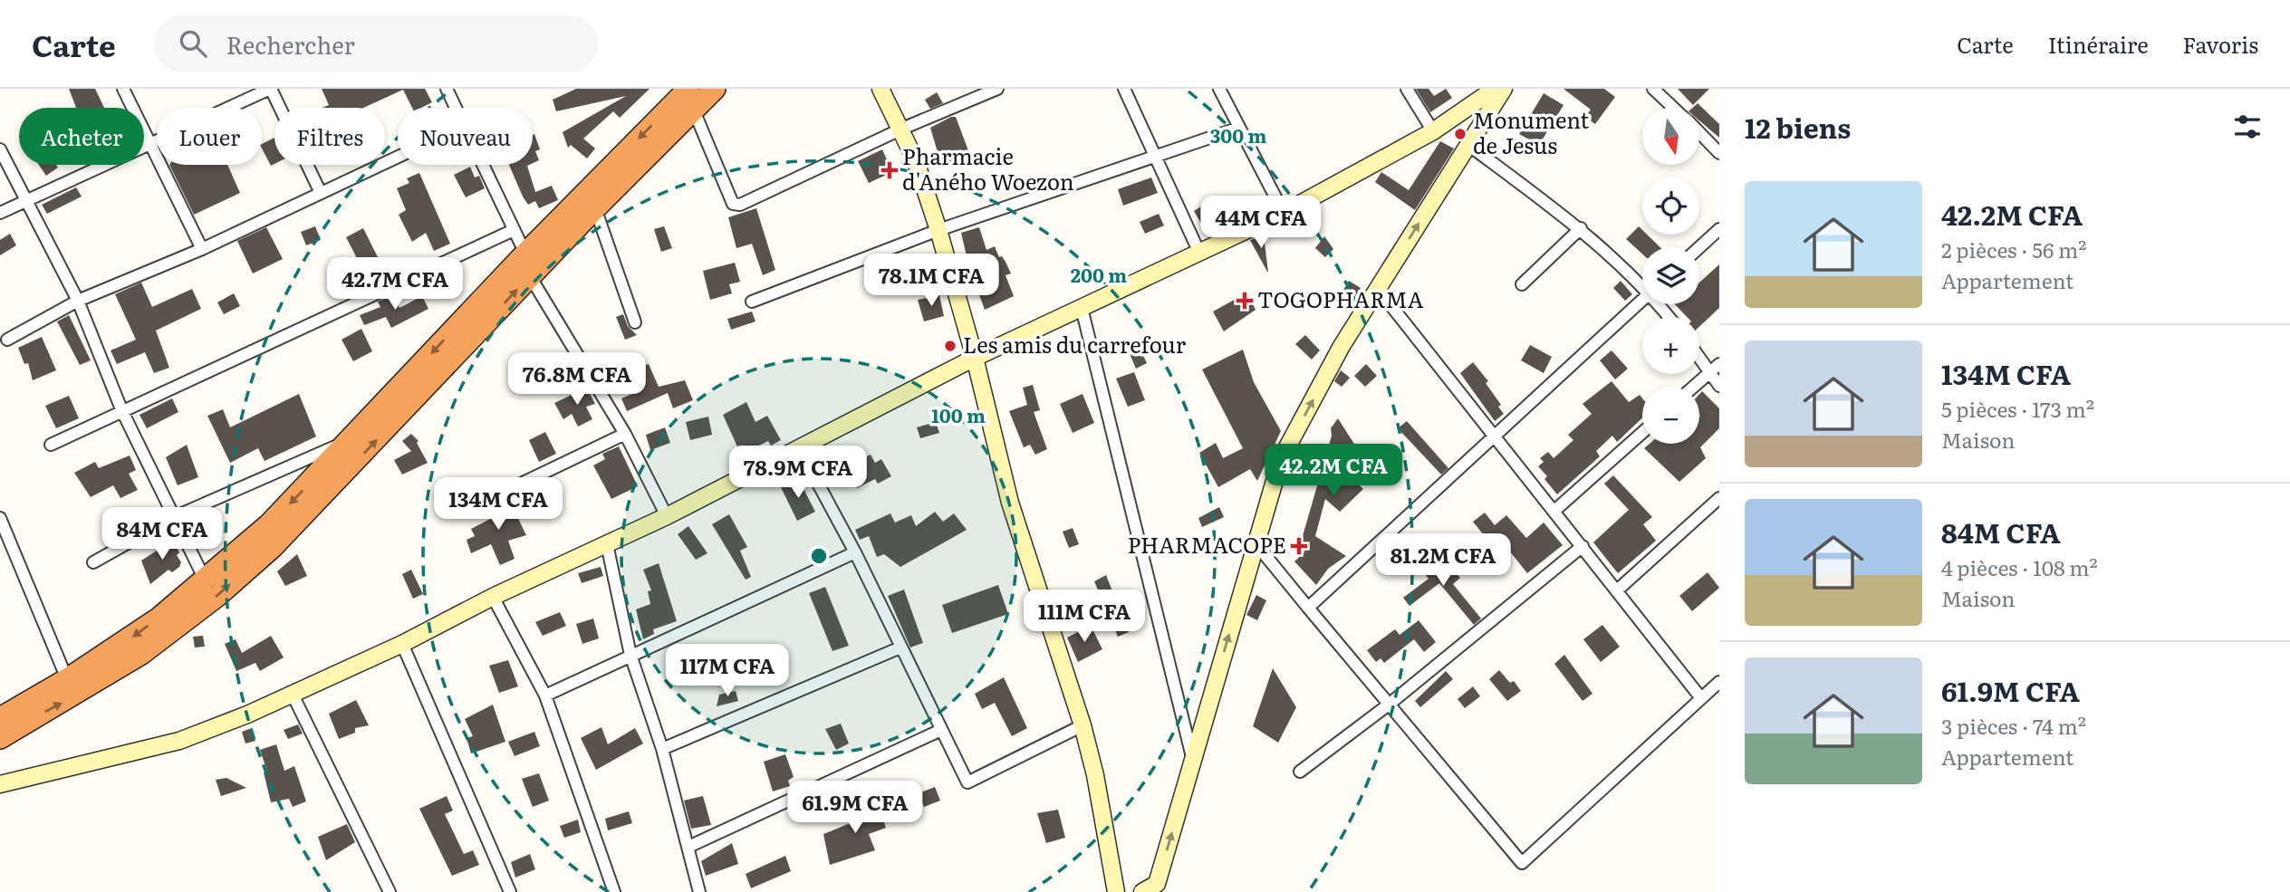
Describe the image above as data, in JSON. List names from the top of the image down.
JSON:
{
  "places": {
    "other": ["Monument de Jesus", "Les amis du carrefour"],
    "health": ["Pharmacie d'Aného Woezon", "TOGOPHARMA", "PHARMACOPE"]
  },
  "north": "bottom",
  "page": {
    "header": "Carte",
    "search": "Rechercher",
    "nav": ["Carte", "Itinéraire", "Favoris"],
    "heading": "12 biens",
    "map_buttons": ["+", "−"],
    "chip": [
      "Acheter",
      "Louer",
      "Filtres",
      "Nouveau"
    ],
    "list": [
      {
        "name": "42.2M CFA",
        "note": "2 pièces · 56 m² · Appartement"
      },
      {
        "name": "134M CFA",
        "note": "5 pièces · 173 m² · Maison"
      },
      {
        "name": "84M CFA",
        "note": "4 pièces · 108 m² · Maison"
      },
      {
        "name": "61.9M CFA",
        "note": "3 pièces · 74 m² · Appartement"
      }
    ],
    "price": [
      "44M CFA",
      "78.1M CFA",
      "42.7M CFA",
      "76.8M CFA",
      "42.2M CFA",
      "78.9M CFA",
      "134M CFA",
      "84M CFA",
      "81.2M CFA",
      "111M CFA",
      "117M CFA",
      "61.9M CFA"
    ]
  },
  "rings": ["300 m", "200 m", "100 m"]
}
